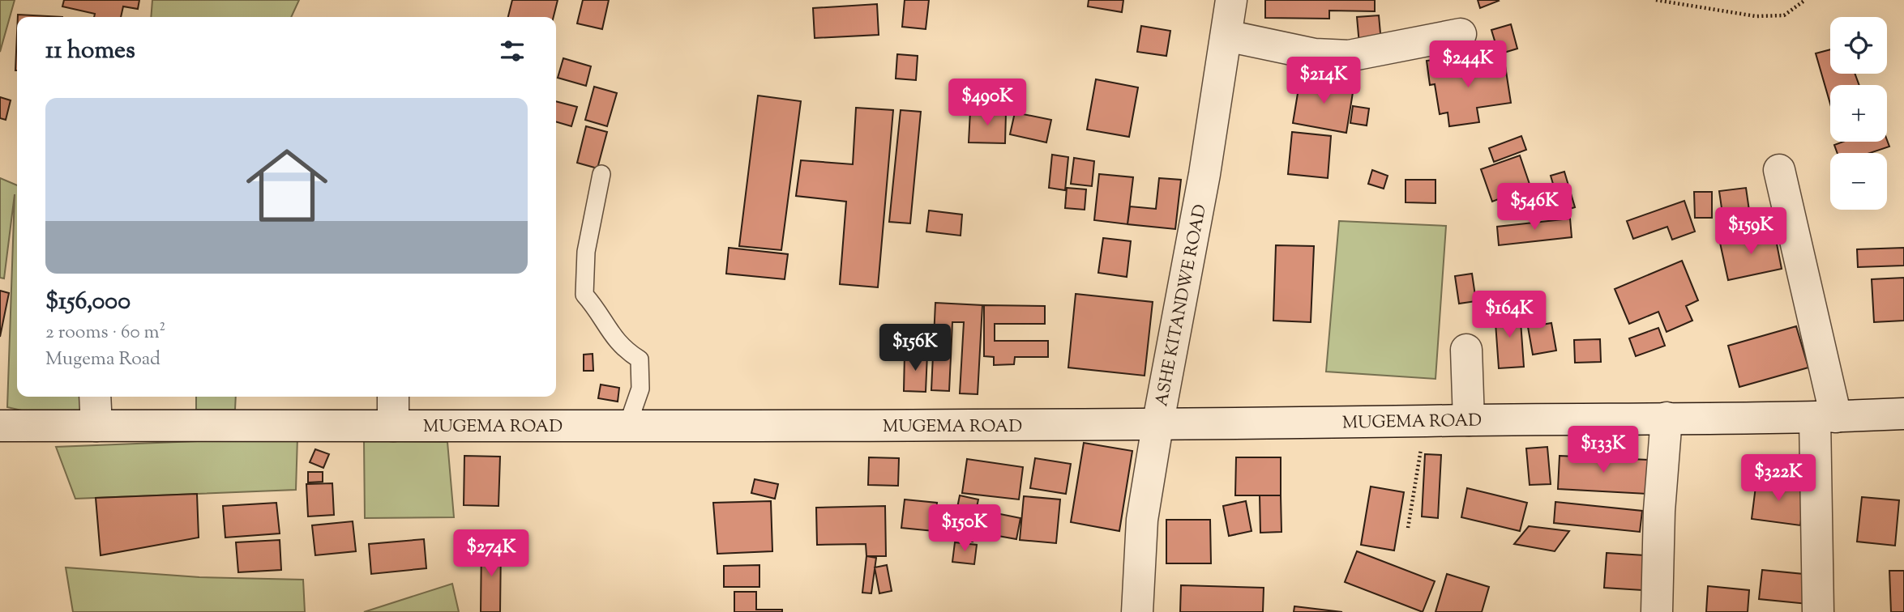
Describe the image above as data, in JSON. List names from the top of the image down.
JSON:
{
  "streets": {
    "street": ["ASHE KITANDWE ROAD", "MUGEMA ROAD"]
  },
  "crossings": [
    ["ASHE KITANDWE ROAD", "MUGEMA ROAD"]
  ],
  "page": {
    "map_buttons": ["+", "−"],
    "heading": "11 homes",
    "price": [
      "$244K",
      "$214K",
      "$490K",
      "$546K",
      "$159K",
      "$164K",
      "$156K",
      "$133K",
      "$322K",
      "$150K",
      "$274K"
    ],
    "list": [
      {
        "name": "$156,000",
        "note": "2 rooms · 60 m² · Mugema Road"
      }
    ]
  }
}
